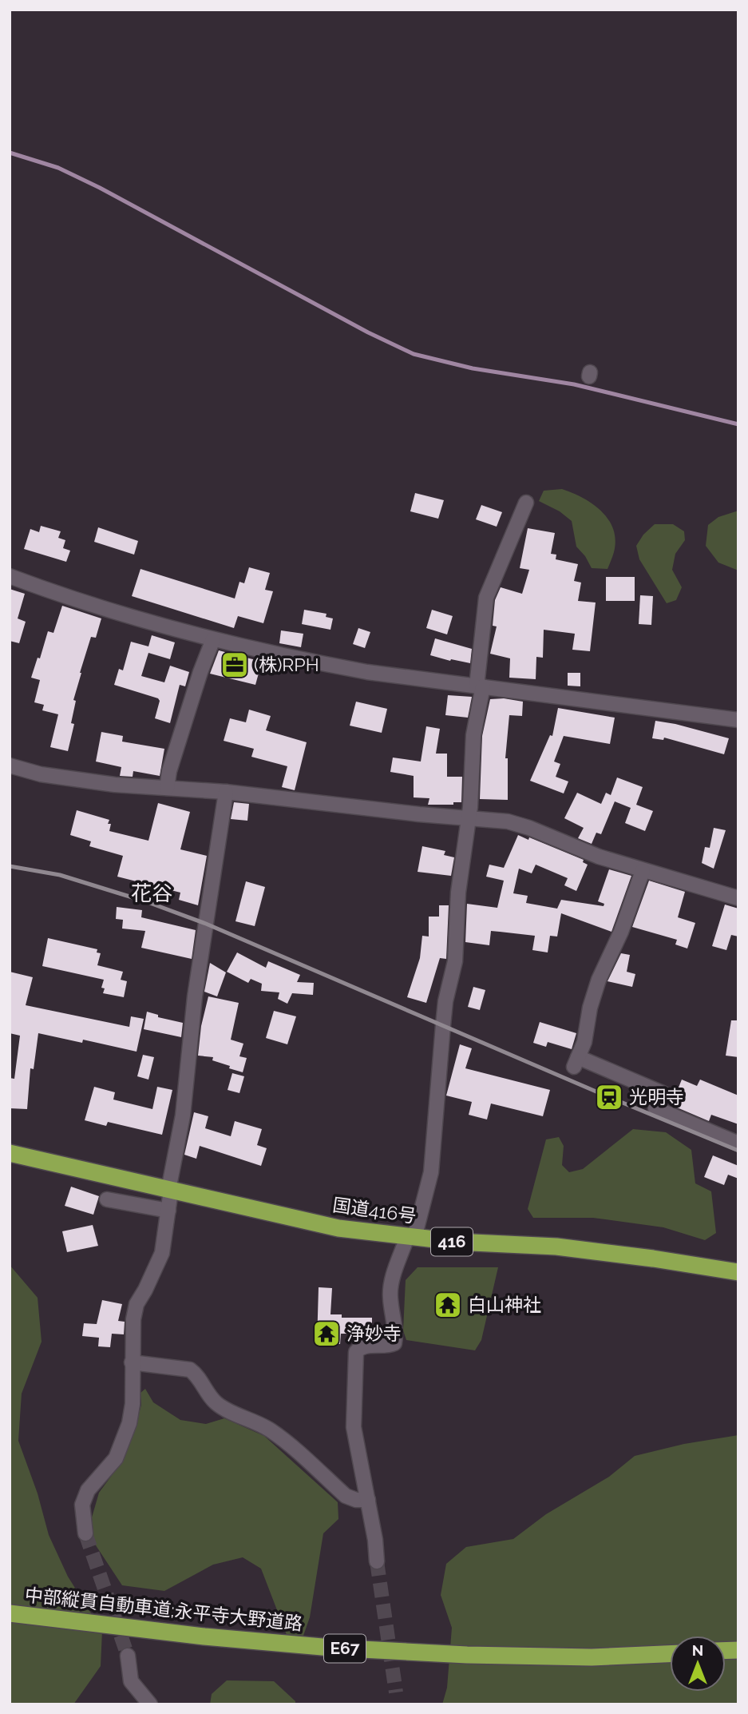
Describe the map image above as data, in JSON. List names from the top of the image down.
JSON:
{
  "streets": {
    "highway": [
      "国道416号",
      "416",
      "中部縦貫自動車道;永平寺大野道路",
      "E67"
    ]
  },
  "districts": ["花谷"],
  "places": {
    "office": ["(株)RPH"],
    "station": ["光明寺"],
    "temple": ["白山神社", "浄妙寺"]
  },
  "north": "top"
}
